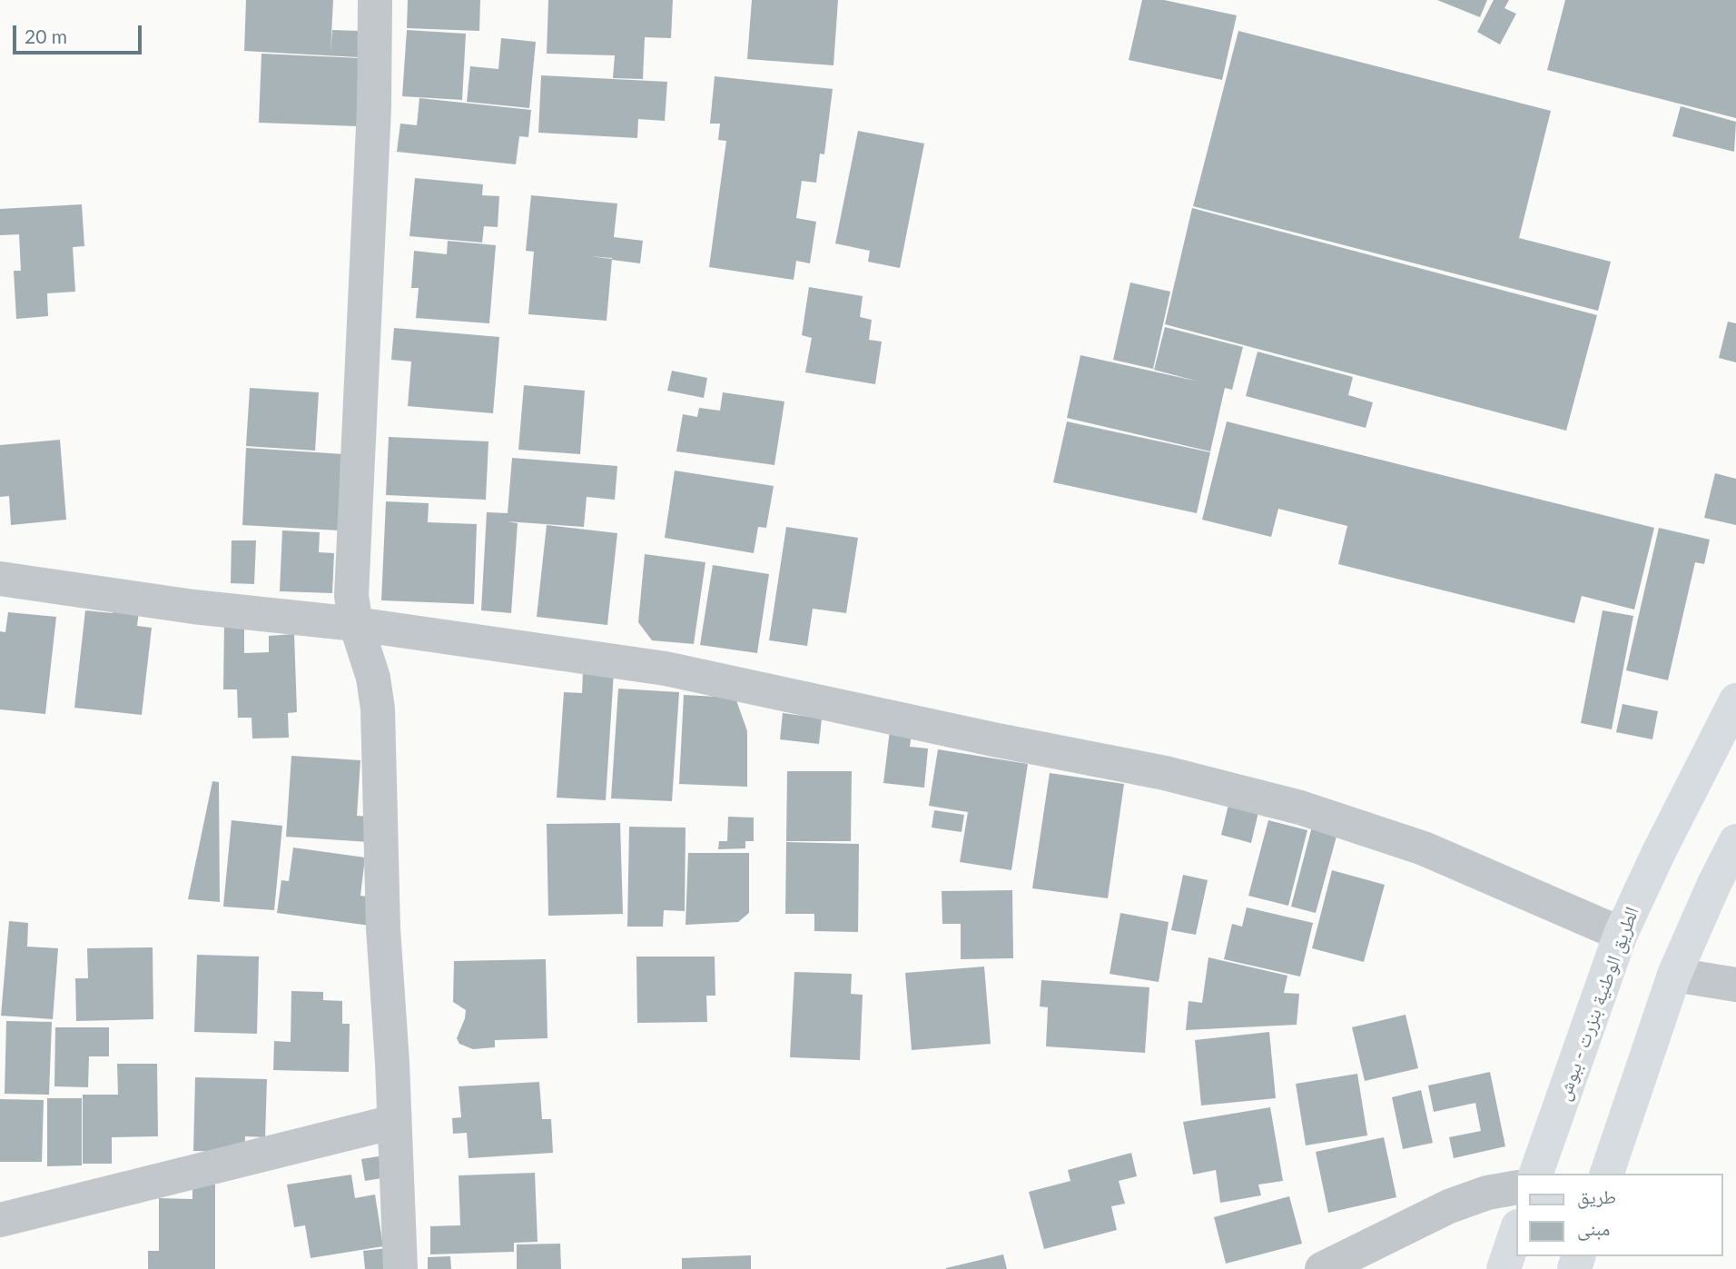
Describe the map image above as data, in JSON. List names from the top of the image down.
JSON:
{
  "streets": {
    "main road": ["الطريق الوطنية بنزرت - ببوش"]
  },
  "legend": ["طريق", "مبنى"],
  "scale_bar": "20 m"
}
